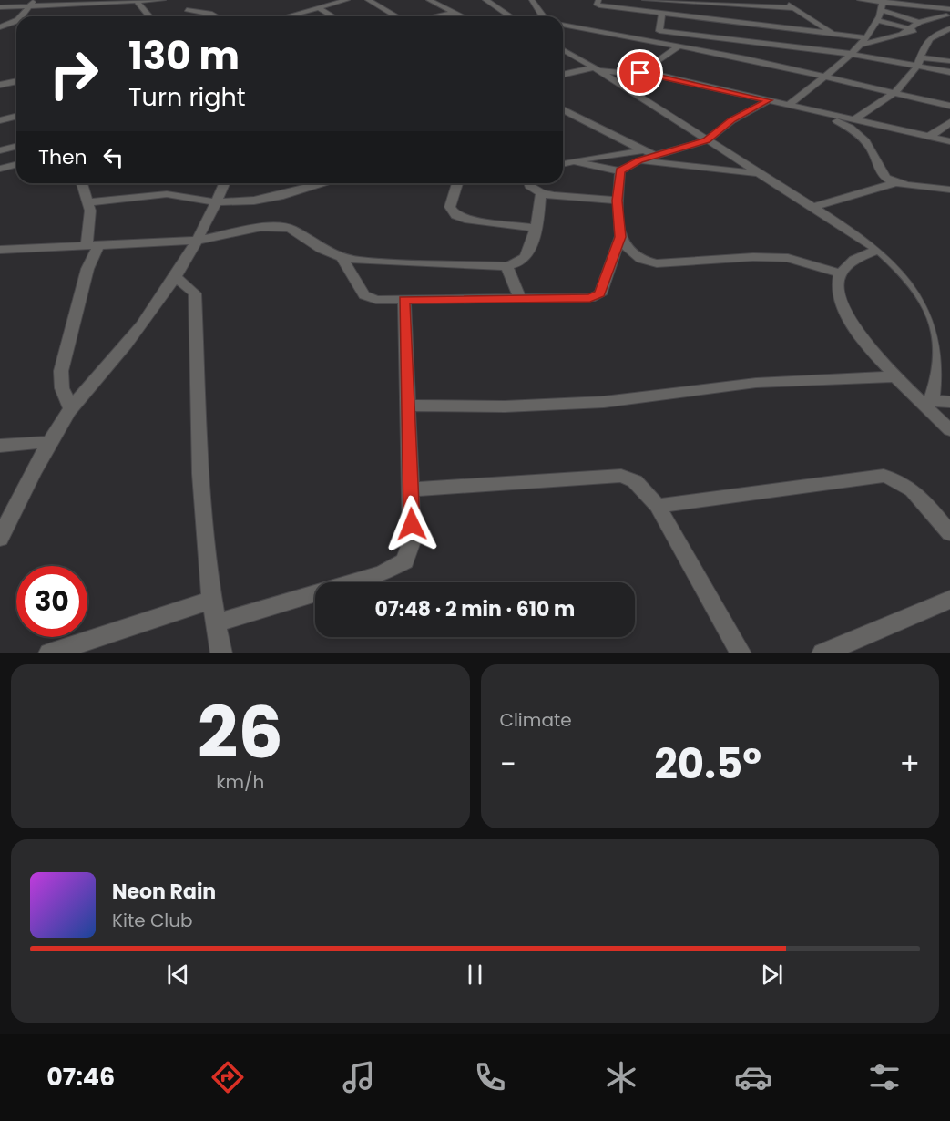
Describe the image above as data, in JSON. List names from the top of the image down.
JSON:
{
  "page": {
    "turn": ["130 m", "Turn right"],
    "then": "Then",
    "limit": "30",
    "trip": "07:48 · 2 min · 610 m",
    "tile": [
      ["26", "km/h"],
      "Climate"
    ],
    "heat": ["−", "20.5°", "+"],
    "song": ["Neon Rain", "Kite Club"],
    "tabs": "07:46"
  }
}
